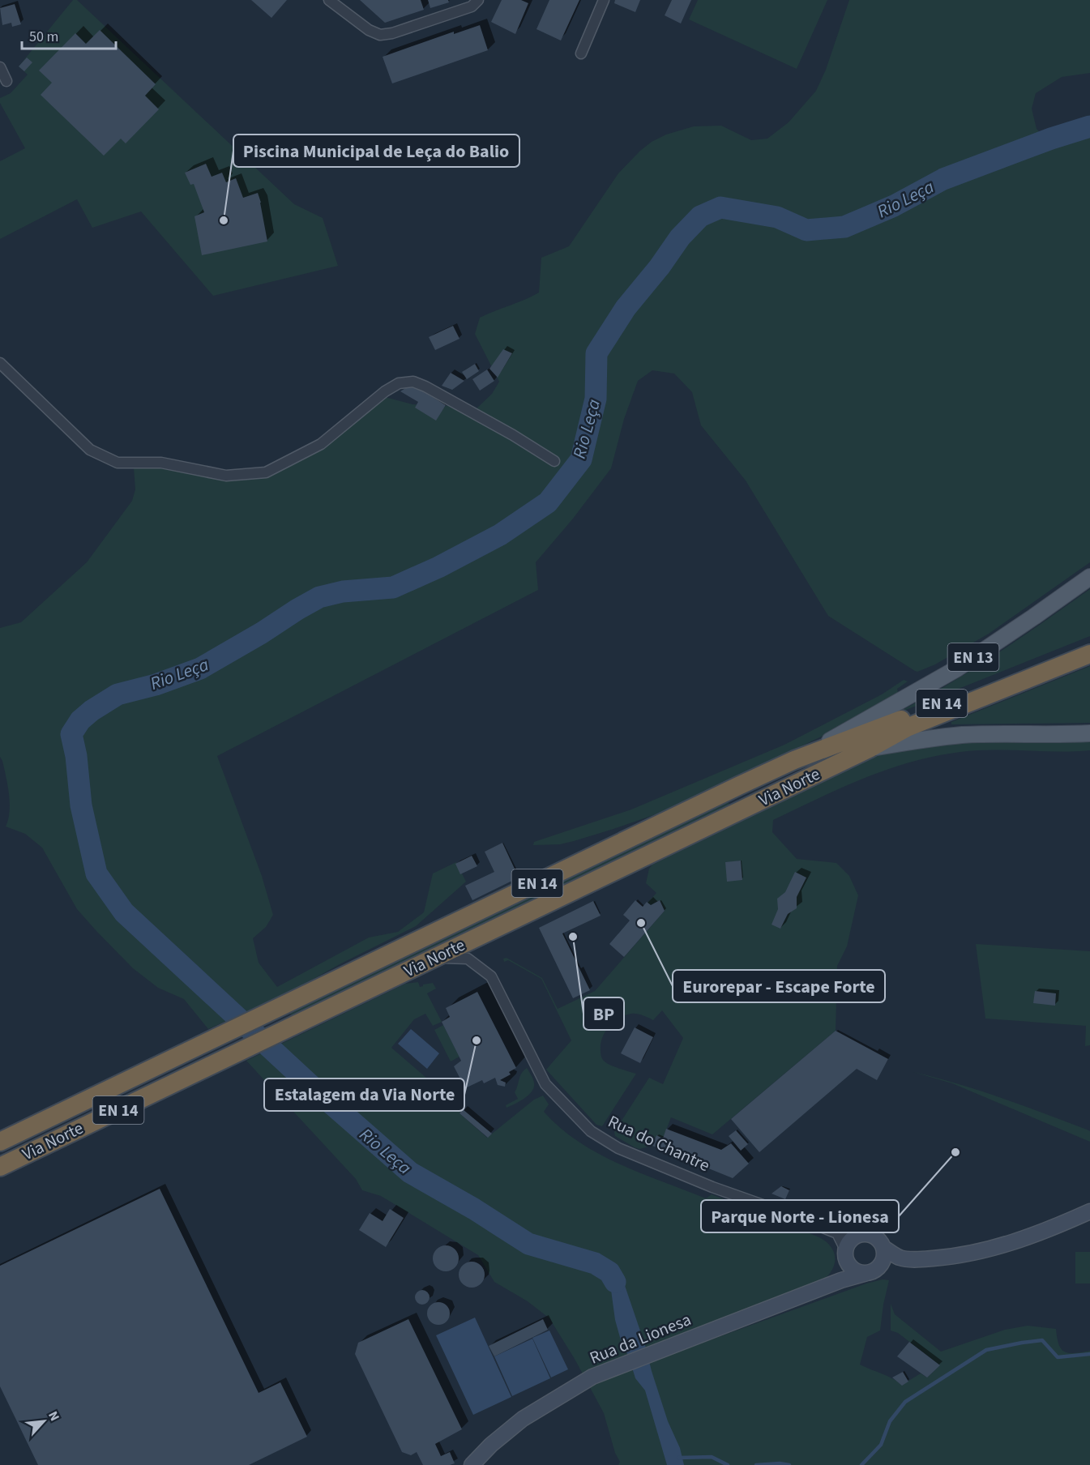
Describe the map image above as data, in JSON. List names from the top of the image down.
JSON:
{
  "streets": {
    "highway": ["EN 14", "Via Norte"],
    "main road": ["EN 13"],
    "street": ["Rua do Chantre", "Rua da Lionesa"]
  },
  "crossings": [
    ["EN 13", "EN 14"],
    ["EN 13", "Via Norte"],
    ["EN 14", "Via Norte"],
    ["Via Norte", "Rua do Chantre"],
    ["Rua do Chantre", "Rua da Lionesa"]
  ],
  "water": ["Rio Leça"],
  "places": [
    "Piscina Municipal de Leça do Balio",
    "Eurorepar - Escape Forte",
    "BP",
    "Estalagem da Via Norte",
    "Parque Norte - Lionesa"
  ],
  "scale_bar": "50 m",
  "north": "top right"
}
